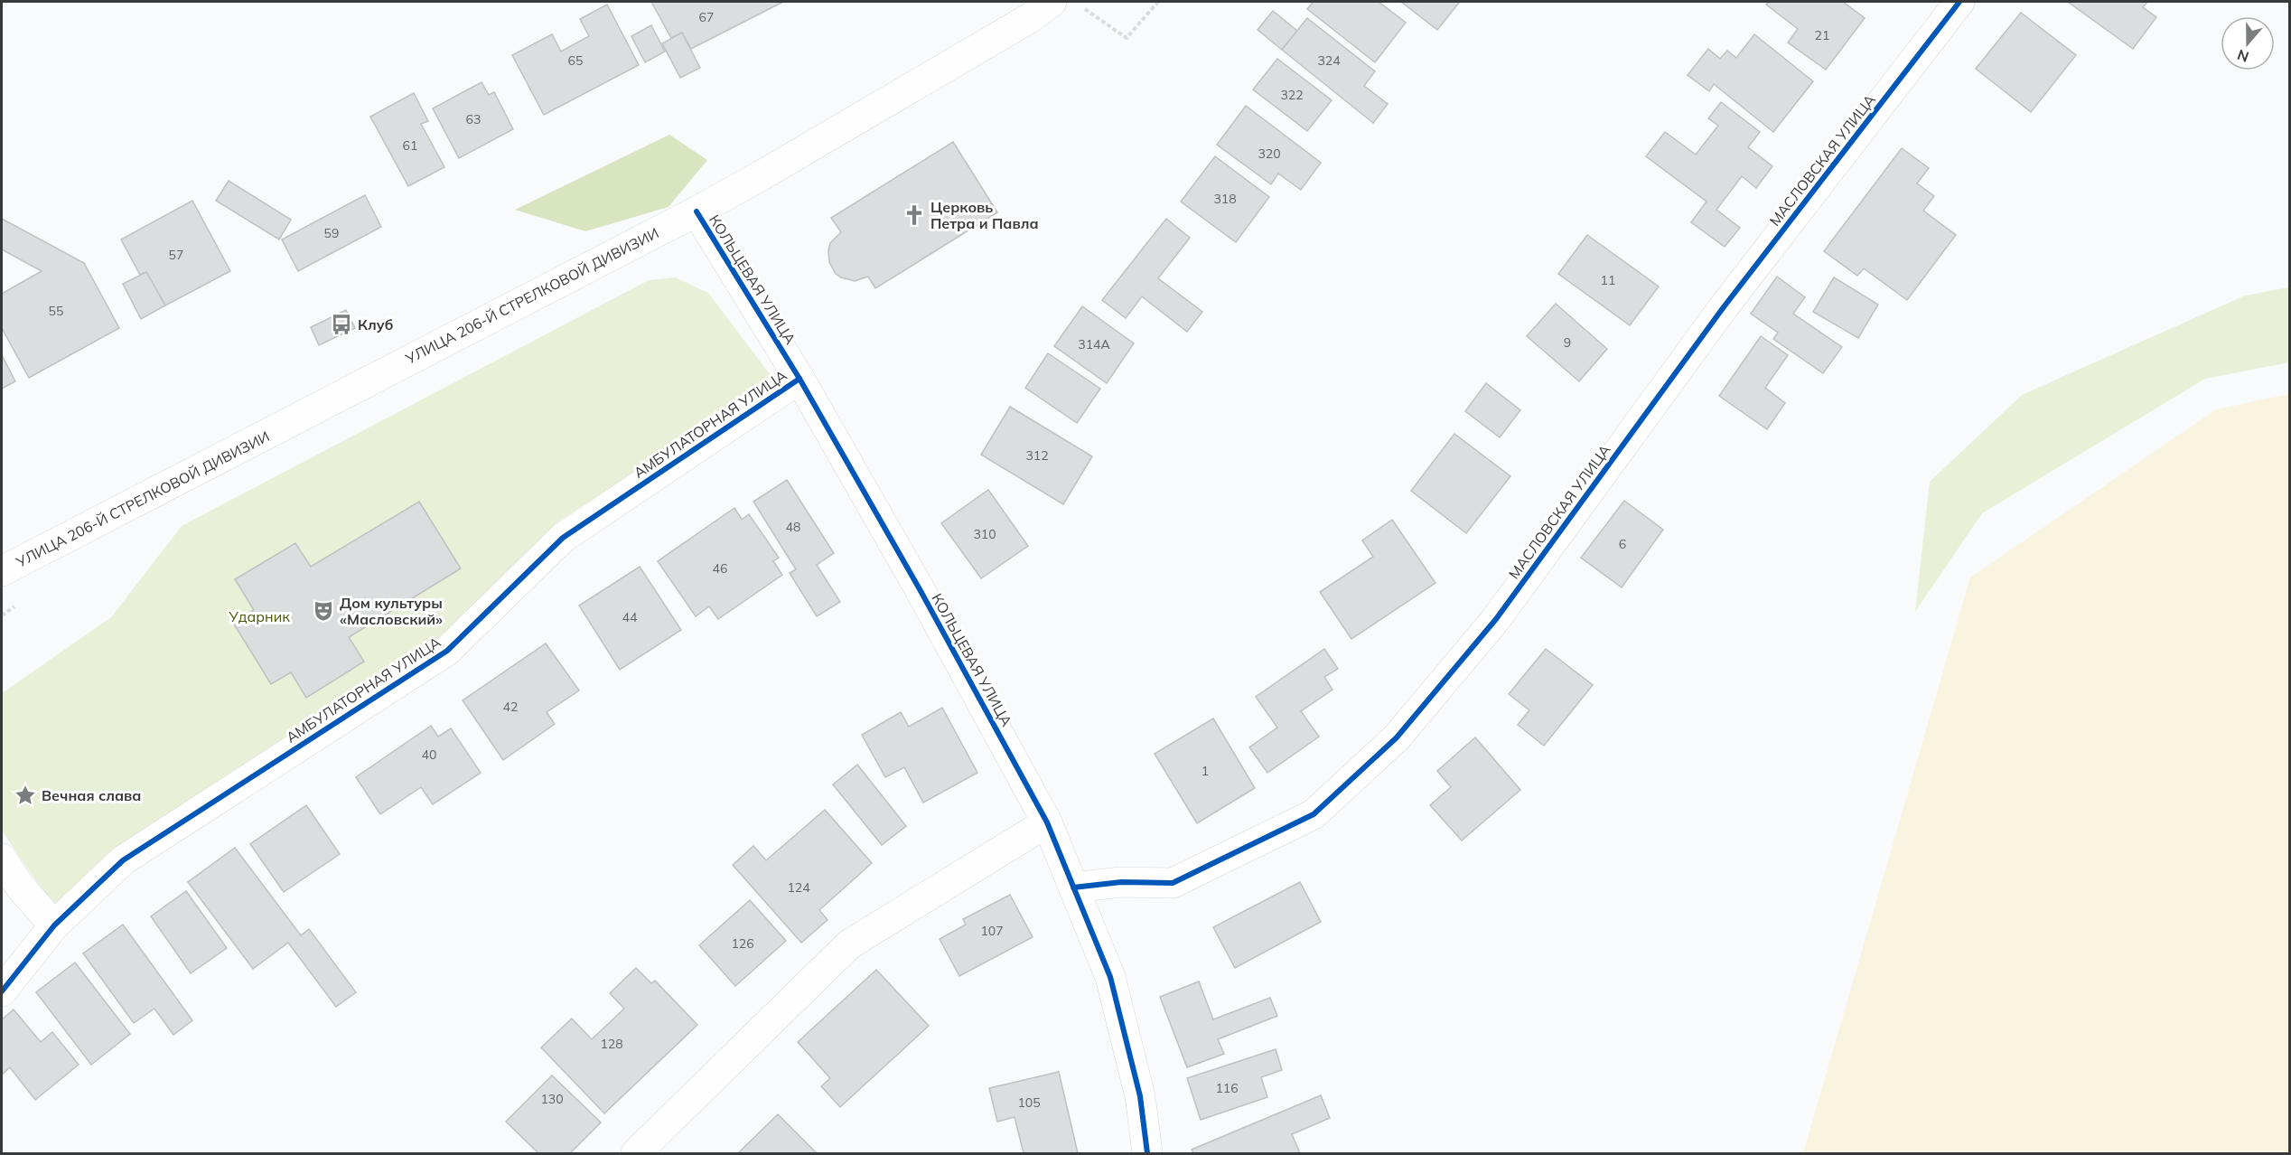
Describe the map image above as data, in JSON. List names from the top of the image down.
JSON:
{
  "streets": {
    "street": [
      "МАСЛОВСКАЯ УЛИЦА",
      "КОЛЬЦЕВАЯ УЛИЦА",
      "УЛИЦА 206-Й СТРЕЛКОВОЙ ДИВИЗИИ",
      "АМБУЛАТОРНАЯ УЛИЦА"
    ]
  },
  "crossings": [
    ["МАСЛОВСКАЯ УЛИЦА", "КОЛЬЦЕВАЯ УЛИЦА"],
    ["КОЛЬЦЕВАЯ УЛИЦА", "УЛИЦА 206-Й СТРЕЛКОВОЙ ДИВИЗИИ"],
    ["КОЛЬЦЕВАЯ УЛИЦА", "АМБУЛАТОРНАЯ УЛИЦА"]
  ],
  "parks": ["Ударник"],
  "places": {
    "church": ["Церковь Петра и Павла"],
    "bus stop": ["Клуб"],
    "theatre": ["Дом культуры «Масловский»"],
    "place": ["Вечная слава"]
  },
  "house_numbers": [
    "67",
    "21",
    "65",
    "324",
    "322",
    "63",
    "61",
    "320",
    "318",
    "59",
    "57",
    "11",
    "55",
    "9",
    "314А",
    "312",
    "48",
    "310",
    "6",
    "46",
    "44",
    "42",
    "40",
    "1",
    "124",
    "107",
    "126",
    "128",
    "116",
    "130",
    "105"
  ],
  "north": "bottom"
}
